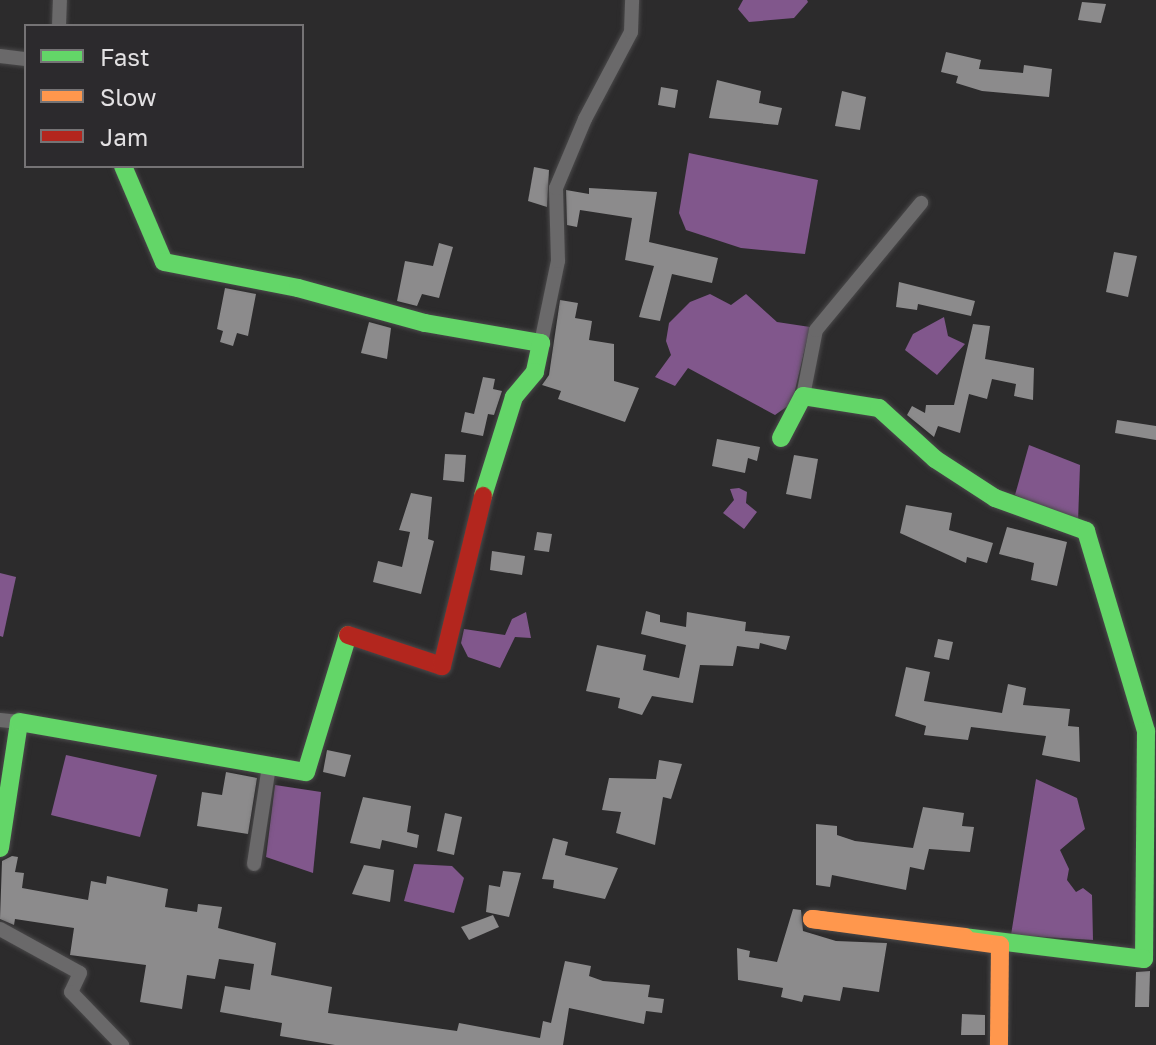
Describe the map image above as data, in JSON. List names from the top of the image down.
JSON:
{
  "legend": ["Fast", "Slow", "Jam"]
}
